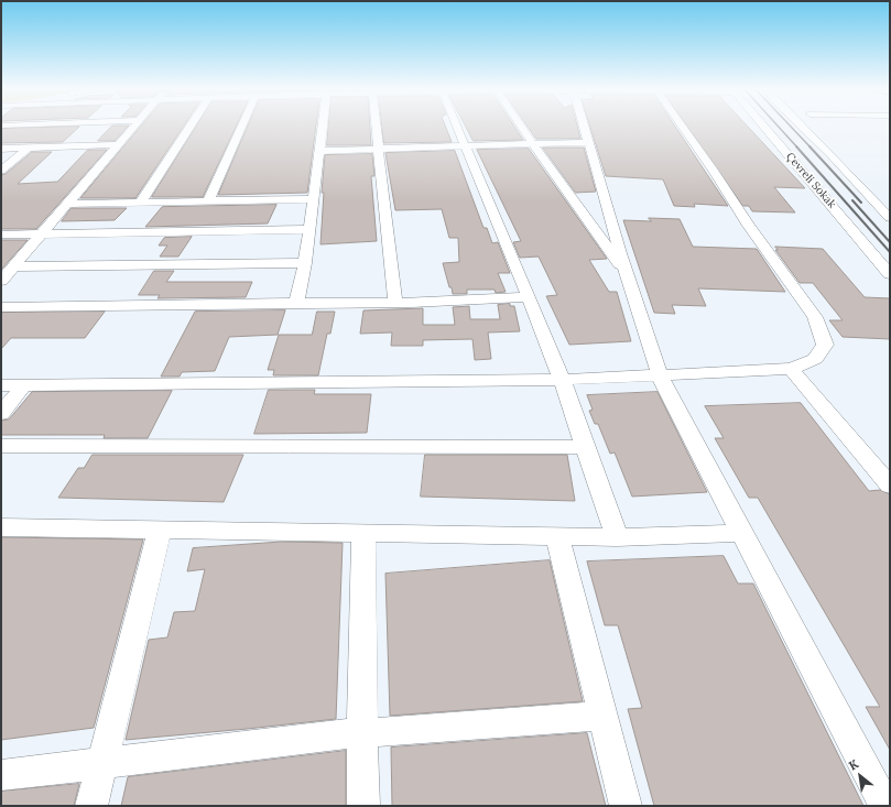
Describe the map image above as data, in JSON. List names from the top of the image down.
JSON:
{
  "streets": {
    "street": ["Çevreli Sokak"]
  },
  "north": "top left"
}
